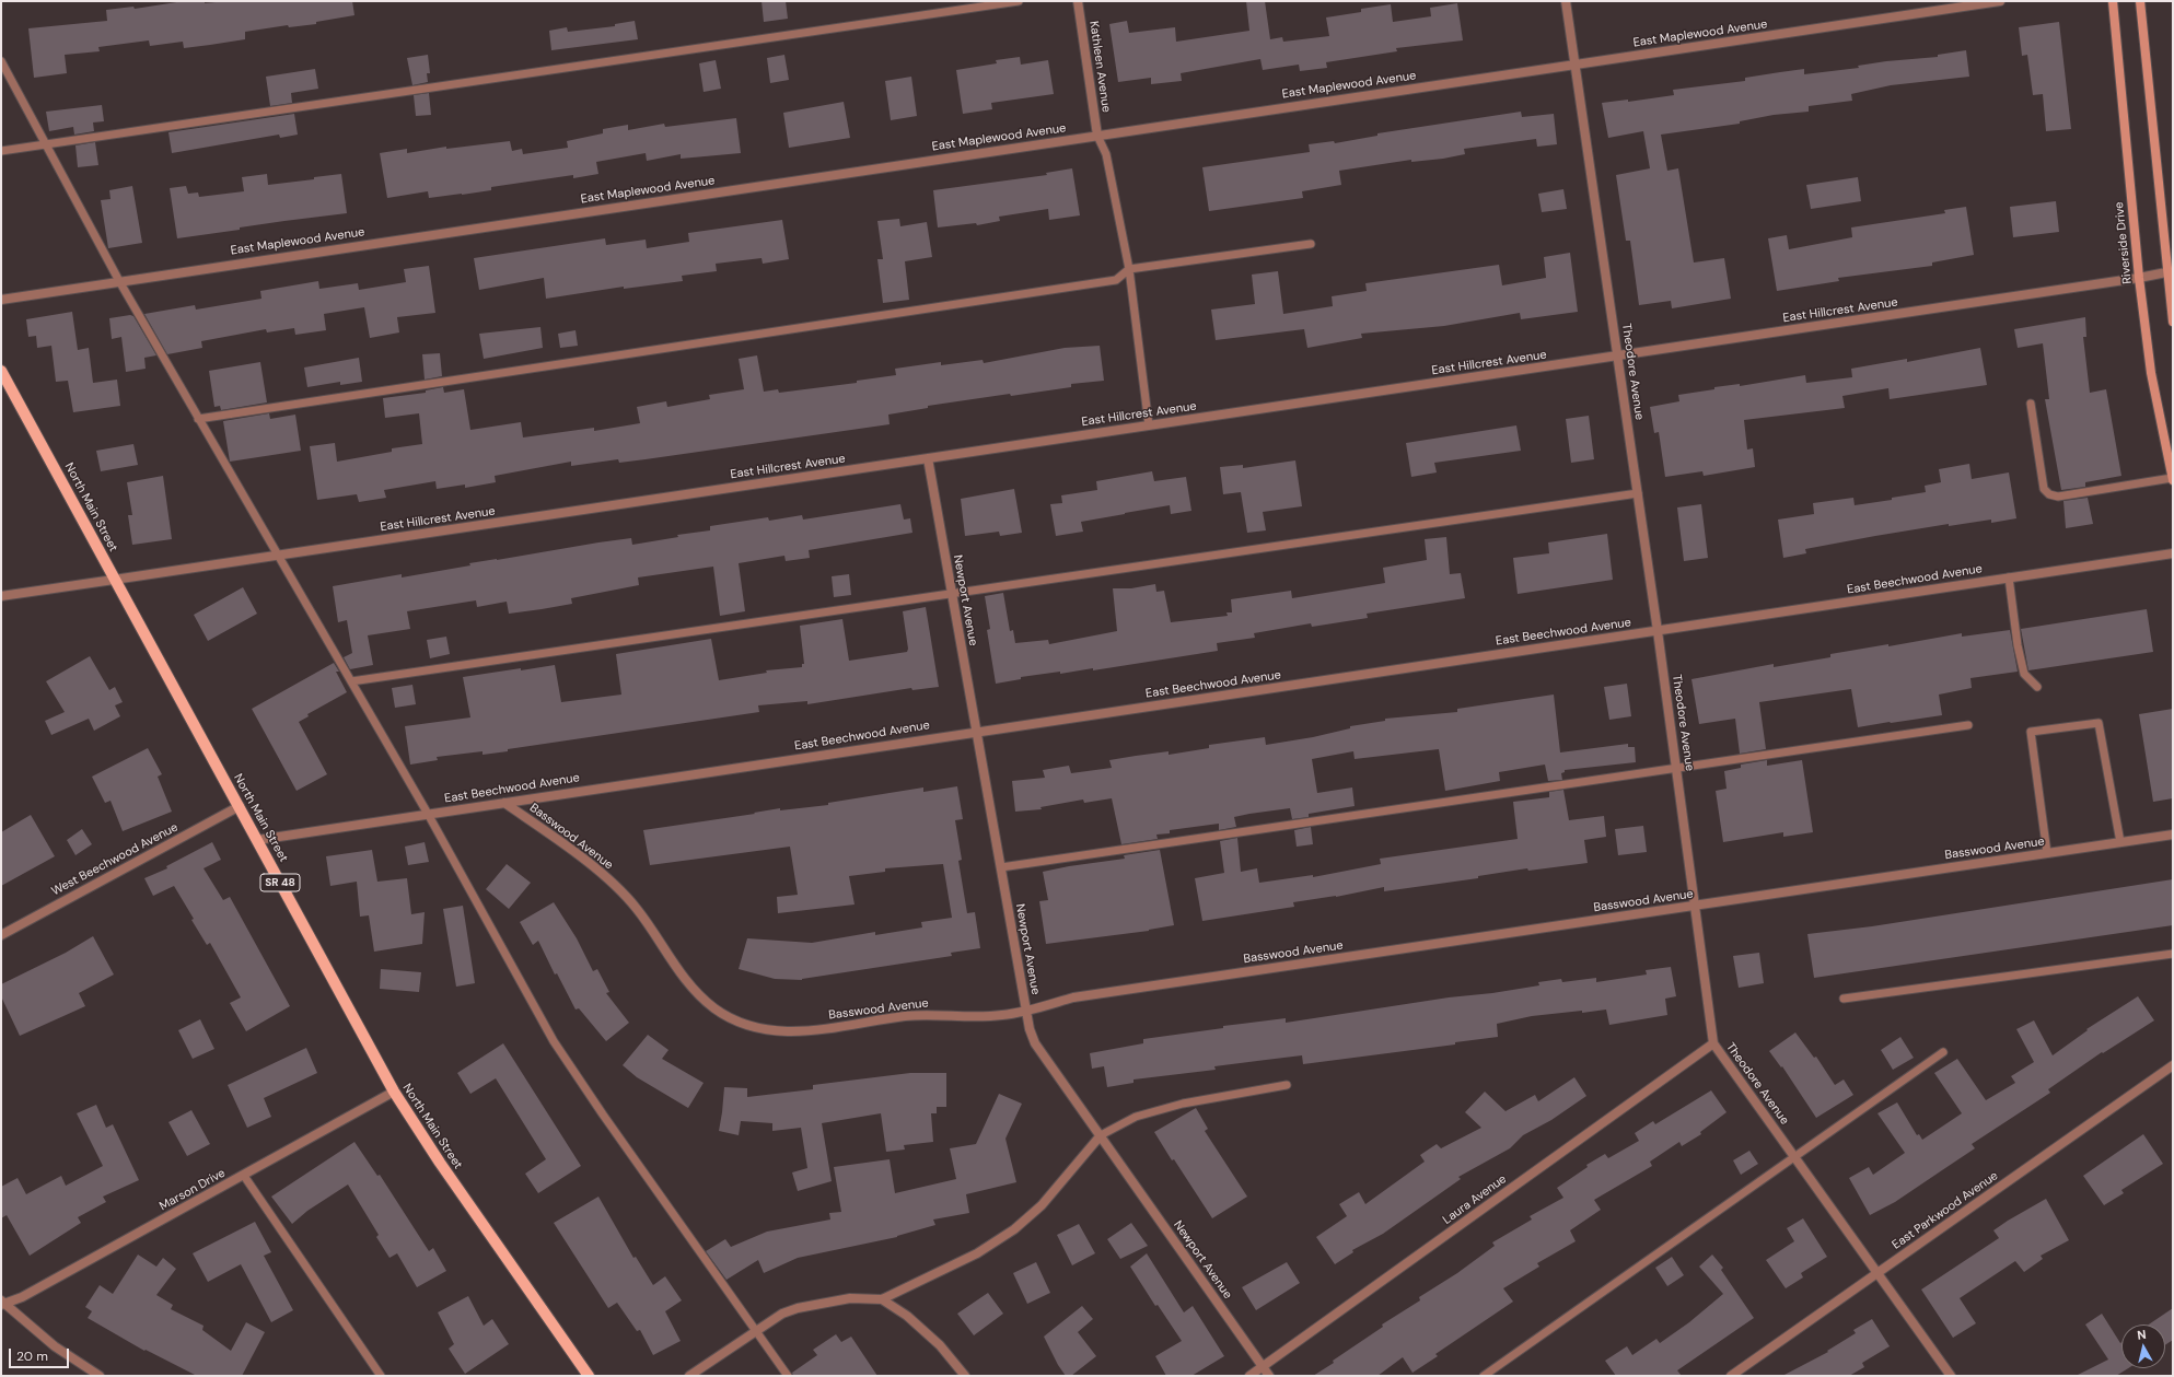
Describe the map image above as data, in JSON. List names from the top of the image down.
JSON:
{
  "streets": {
    "main road": ["Riverside Drive", "North Main Street", "SR 48"],
    "street": [
      "East Maplewood Avenue",
      "Kathleen Avenue",
      "East Hillcrest Avenue",
      "Theodore Avenue",
      "East Beechwood Avenue",
      "Newport Avenue",
      "Basswood Avenue",
      "West Beechwood Avenue",
      "Marson Drive",
      "Laura Avenue",
      "East Parkwood Avenue"
    ]
  },
  "crossings": [
    ["East Maplewood Avenue", "Kathleen Avenue"],
    ["East Maplewood Avenue", "Theodore Avenue"],
    ["Riverside Drive", "East Hillcrest Avenue"],
    ["East Hillcrest Avenue", "Theodore Avenue"],
    ["East Hillcrest Avenue", "North Main Street"],
    ["East Hillcrest Avenue", "Newport Avenue"],
    ["Theodore Avenue", "East Beechwood Avenue"],
    ["Theodore Avenue", "Basswood Avenue"],
    ["Theodore Avenue", "Laura Avenue"],
    ["Theodore Avenue", "East Parkwood Avenue"],
    ["North Main Street", "East Beechwood Avenue"],
    ["North Main Street", "West Beechwood Avenue"],
    ["North Main Street", "Marson Drive"],
    ["East Beechwood Avenue", "Newport Avenue"],
    ["East Beechwood Avenue", "Basswood Avenue"],
    ["Newport Avenue", "Basswood Avenue"],
    ["Newport Avenue", "Laura Avenue"]
  ],
  "scale_bar": "20 m",
  "north": "top"
}
